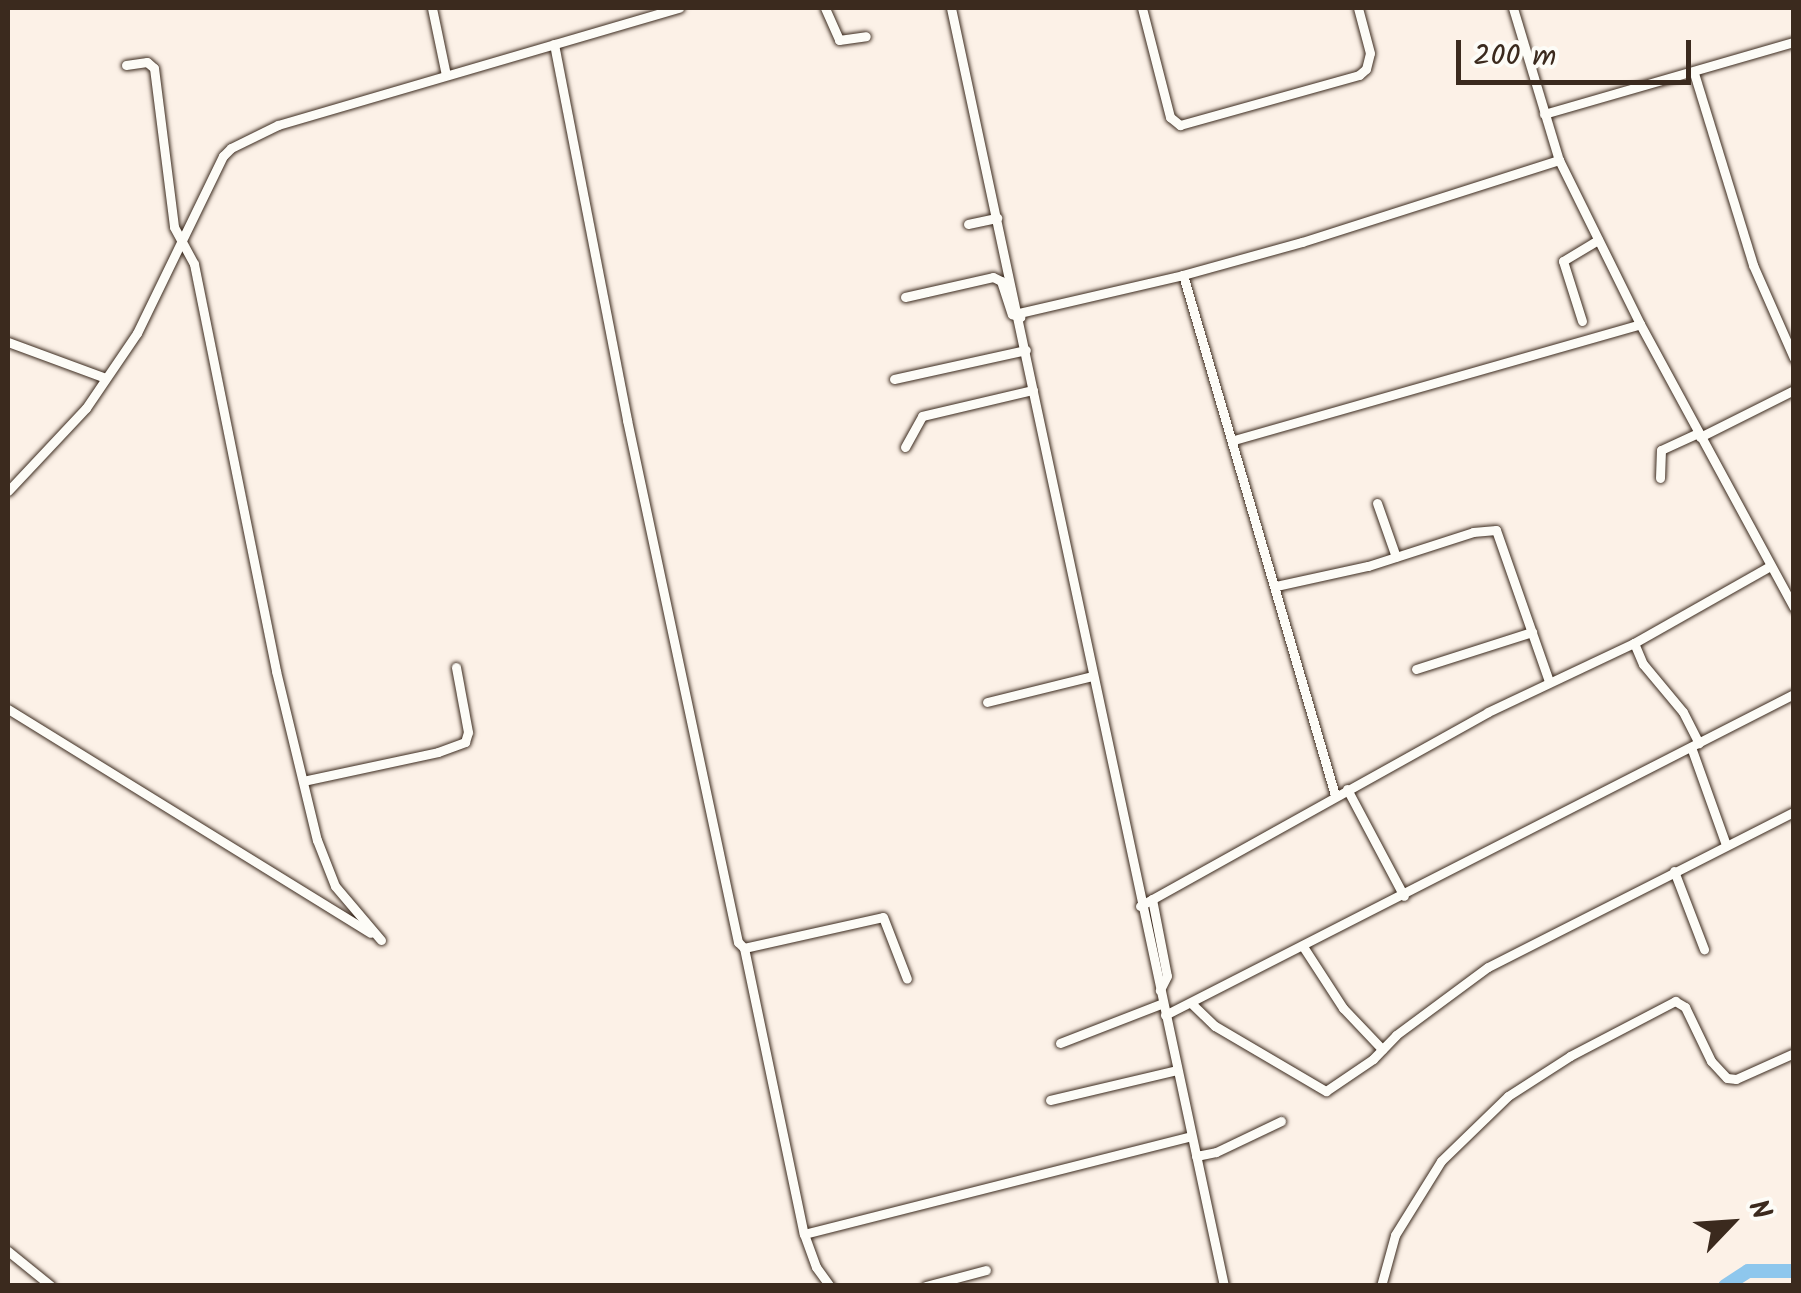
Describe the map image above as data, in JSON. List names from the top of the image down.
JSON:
{
  "scale_bar": "200 m",
  "north": "top right"
}
